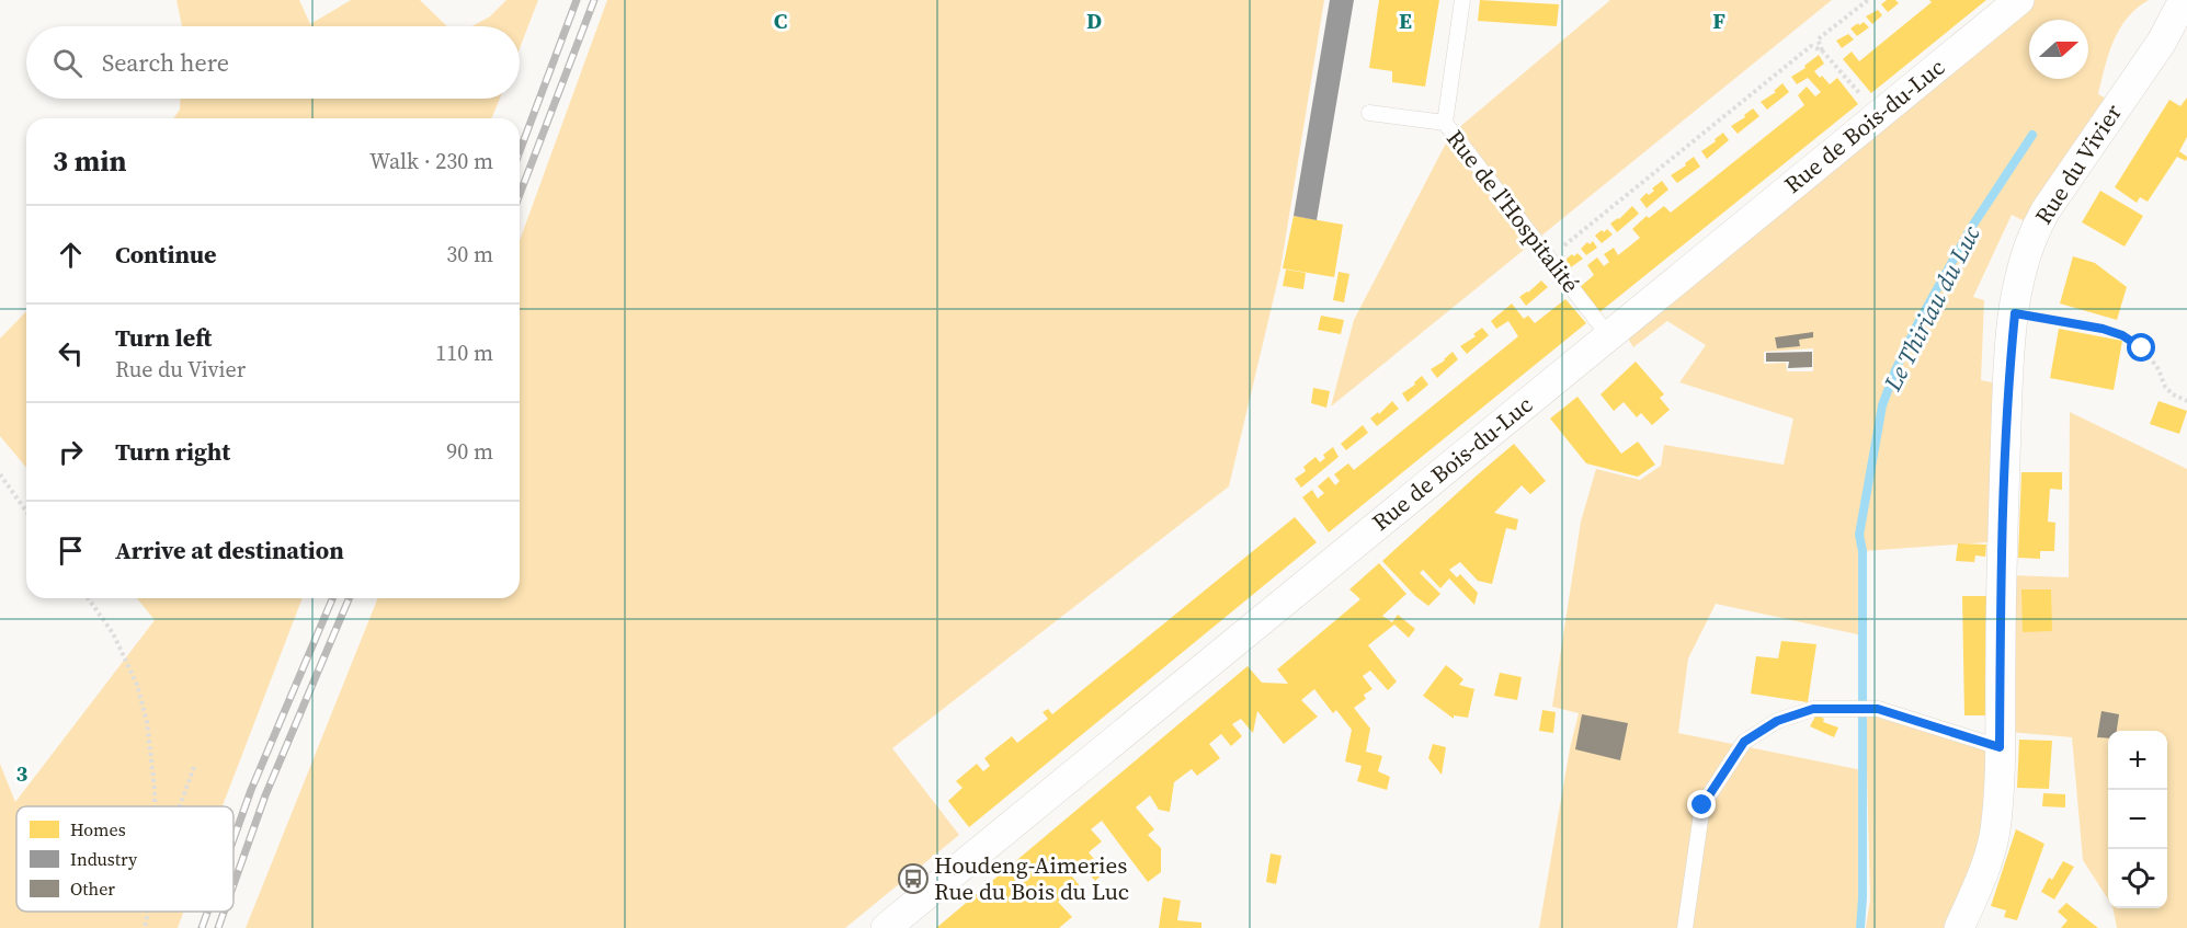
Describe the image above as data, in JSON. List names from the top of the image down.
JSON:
{
  "streets": {
    "street": ["Rue de Bois-du-Luc", "Rue du Vivier"],
    "lane": ["Rue de l'Hospitalité"]
  },
  "crossings": [
    ["Rue de Bois-du-Luc", "Rue de l'Hospitalité"]
  ],
  "water": ["Le Thiriau du Luc"],
  "places": {
    "bus stop": ["Houdeng-Aimeries Rue du Bois du Luc"]
  },
  "legend": ["Homes", "Industry", "Other"],
  "north": "right",
  "page": {
    "search": "Search here",
    "heading": ["3 min", "Walk · 230 m"],
    "list": [
      ["Continue", "30 m"],
      ["Turn left", "Rue du Vivier", "110 m"],
      ["Turn right", "90 m"],
      "Arrive at destination"
    ],
    "map_buttons": ["+", "−"]
  },
  "grid": {
    "columns": [
      "C",
      "D",
      "E",
      "F"
    ],
    "rows": ["3"]
  }
}
